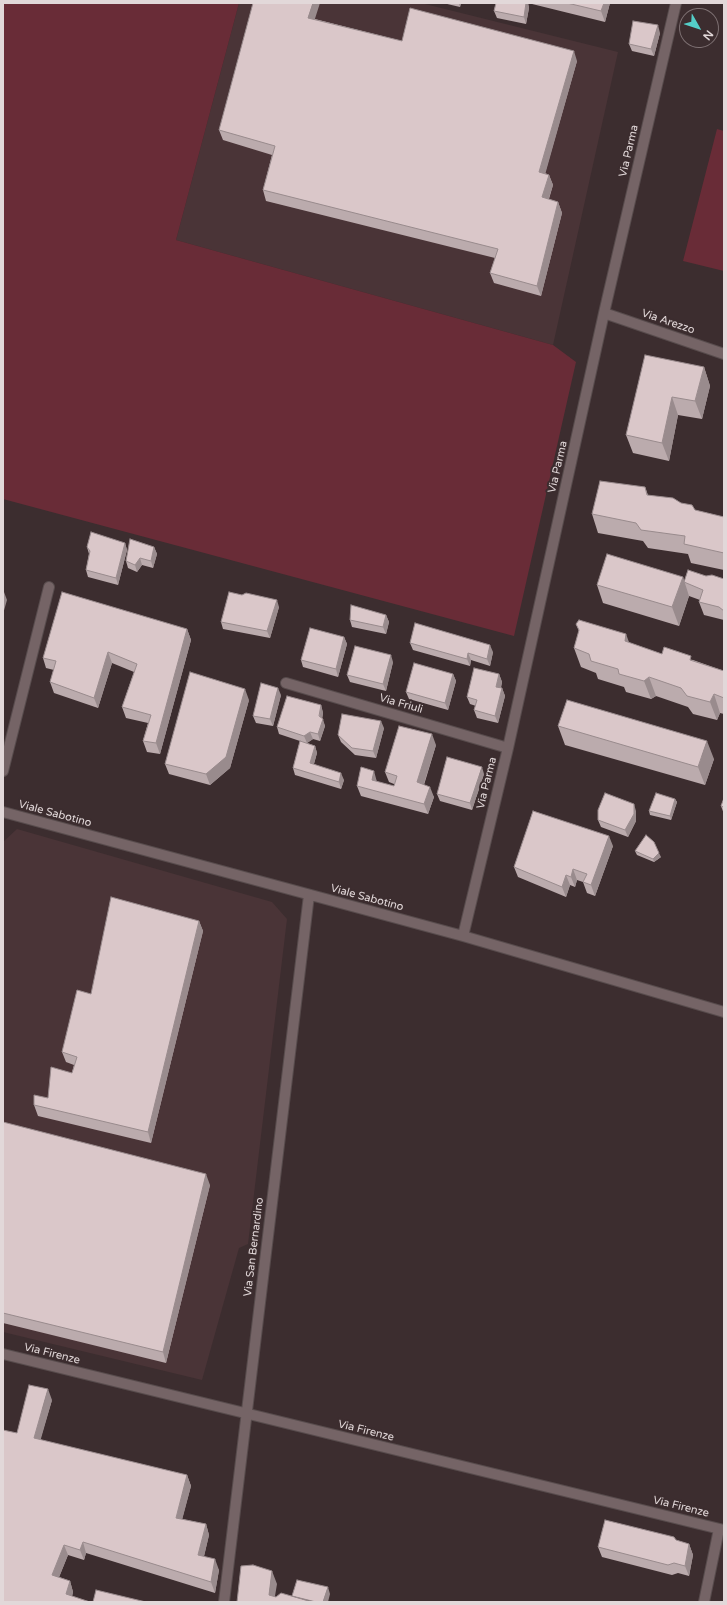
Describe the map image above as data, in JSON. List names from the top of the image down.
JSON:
{
  "streets": {
    "street": [
      "Via Parma",
      "Via Arezzo",
      "Via Friuli",
      "Viale Sabotino",
      "Via San Bernardino",
      "Via Firenze"
    ]
  },
  "crossings": [
    ["Via Parma", "Via Arezzo"],
    ["Via Parma", "Via Friuli"],
    ["Via Parma", "Viale Sabotino"],
    ["Viale Sabotino", "Via San Bernardino"],
    ["Via San Bernardino", "Via Firenze"]
  ],
  "north": "bottom right"
}
